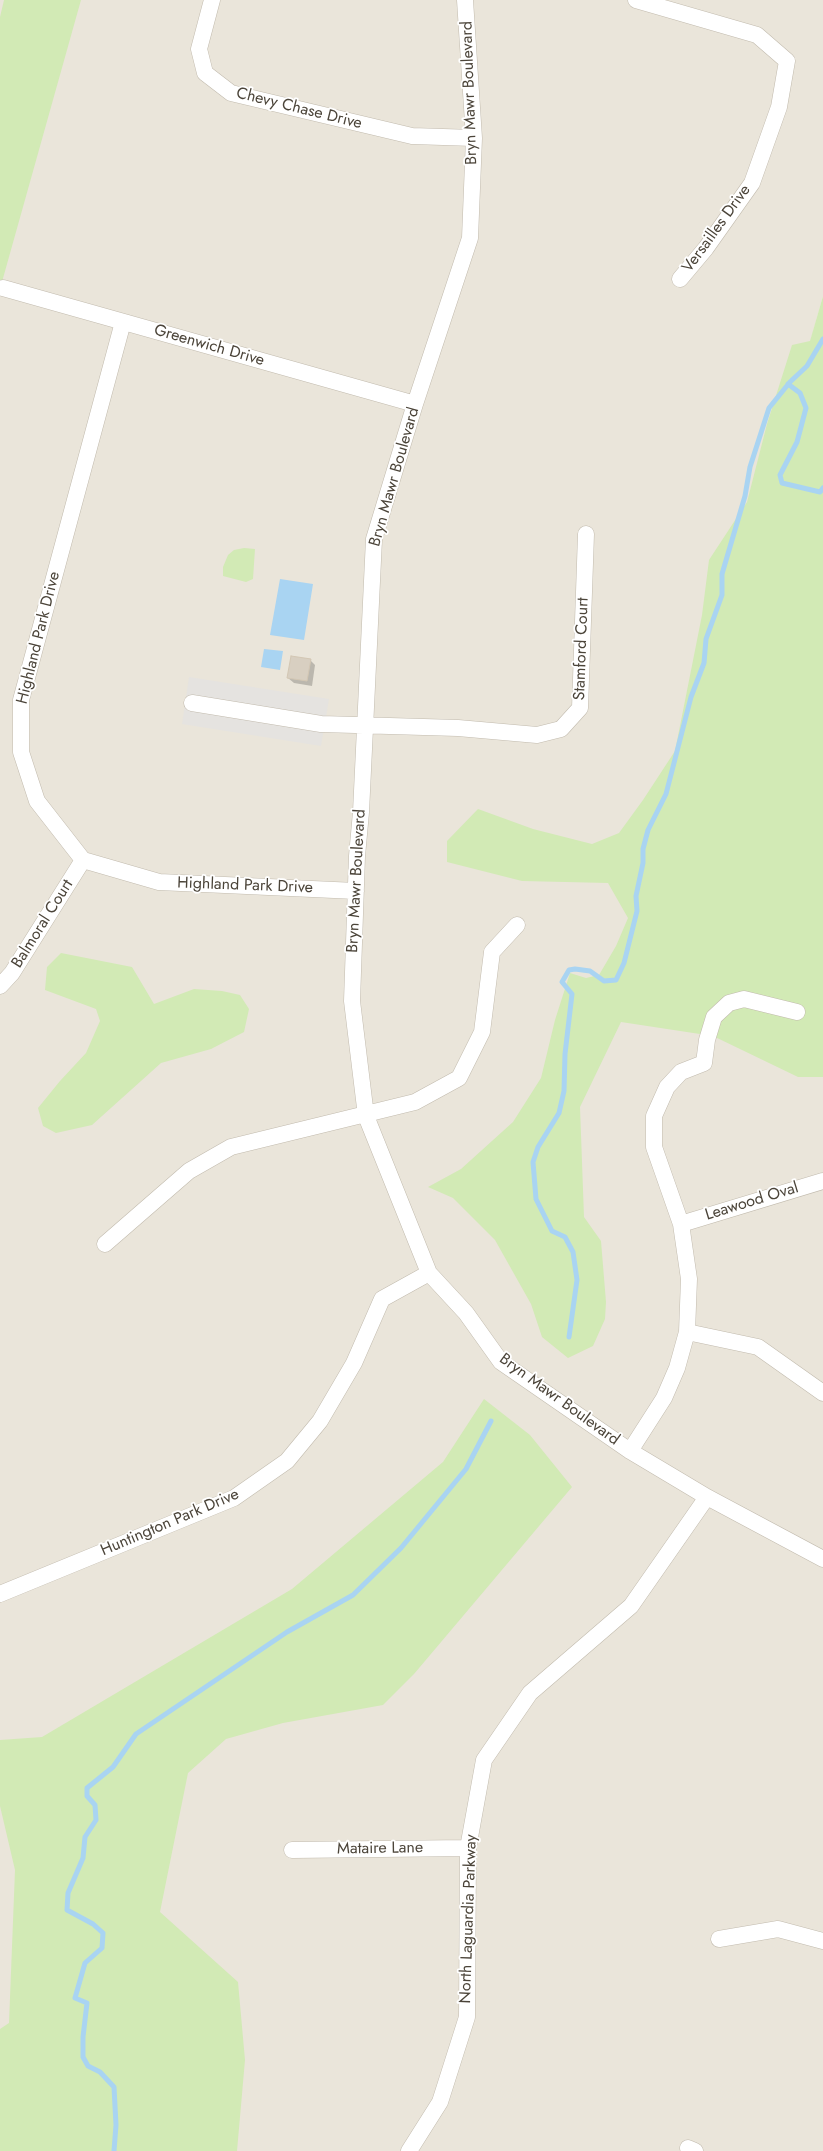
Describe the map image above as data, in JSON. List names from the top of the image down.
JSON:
{
  "streets": {
    "street": [
      "Bryn Mawr Boulevard",
      "Chevy Chase Drive",
      "Versailles Drive",
      "Greenwich Drive",
      "Highland Park Drive",
      "Stamford Court",
      "Balmoral Court",
      "Leawood Oval",
      "Huntington Park Drive",
      "Mataire Lane",
      "North Laguardia Parkway"
    ]
  },
  "crossings": [
    ["Bryn Mawr Boulevard", "Chevy Chase Drive"],
    ["Bryn Mawr Boulevard", "Greenwich Drive"],
    ["Bryn Mawr Boulevard", "Highland Park Drive"],
    ["Bryn Mawr Boulevard", "Stamford Court"],
    ["Bryn Mawr Boulevard", "Huntington Park Drive"],
    ["Bryn Mawr Boulevard", "North Laguardia Parkway"],
    ["Greenwich Drive", "Highland Park Drive"],
    ["Highland Park Drive", "Balmoral Court"],
    ["Mataire Lane", "North Laguardia Parkway"]
  ]
}
